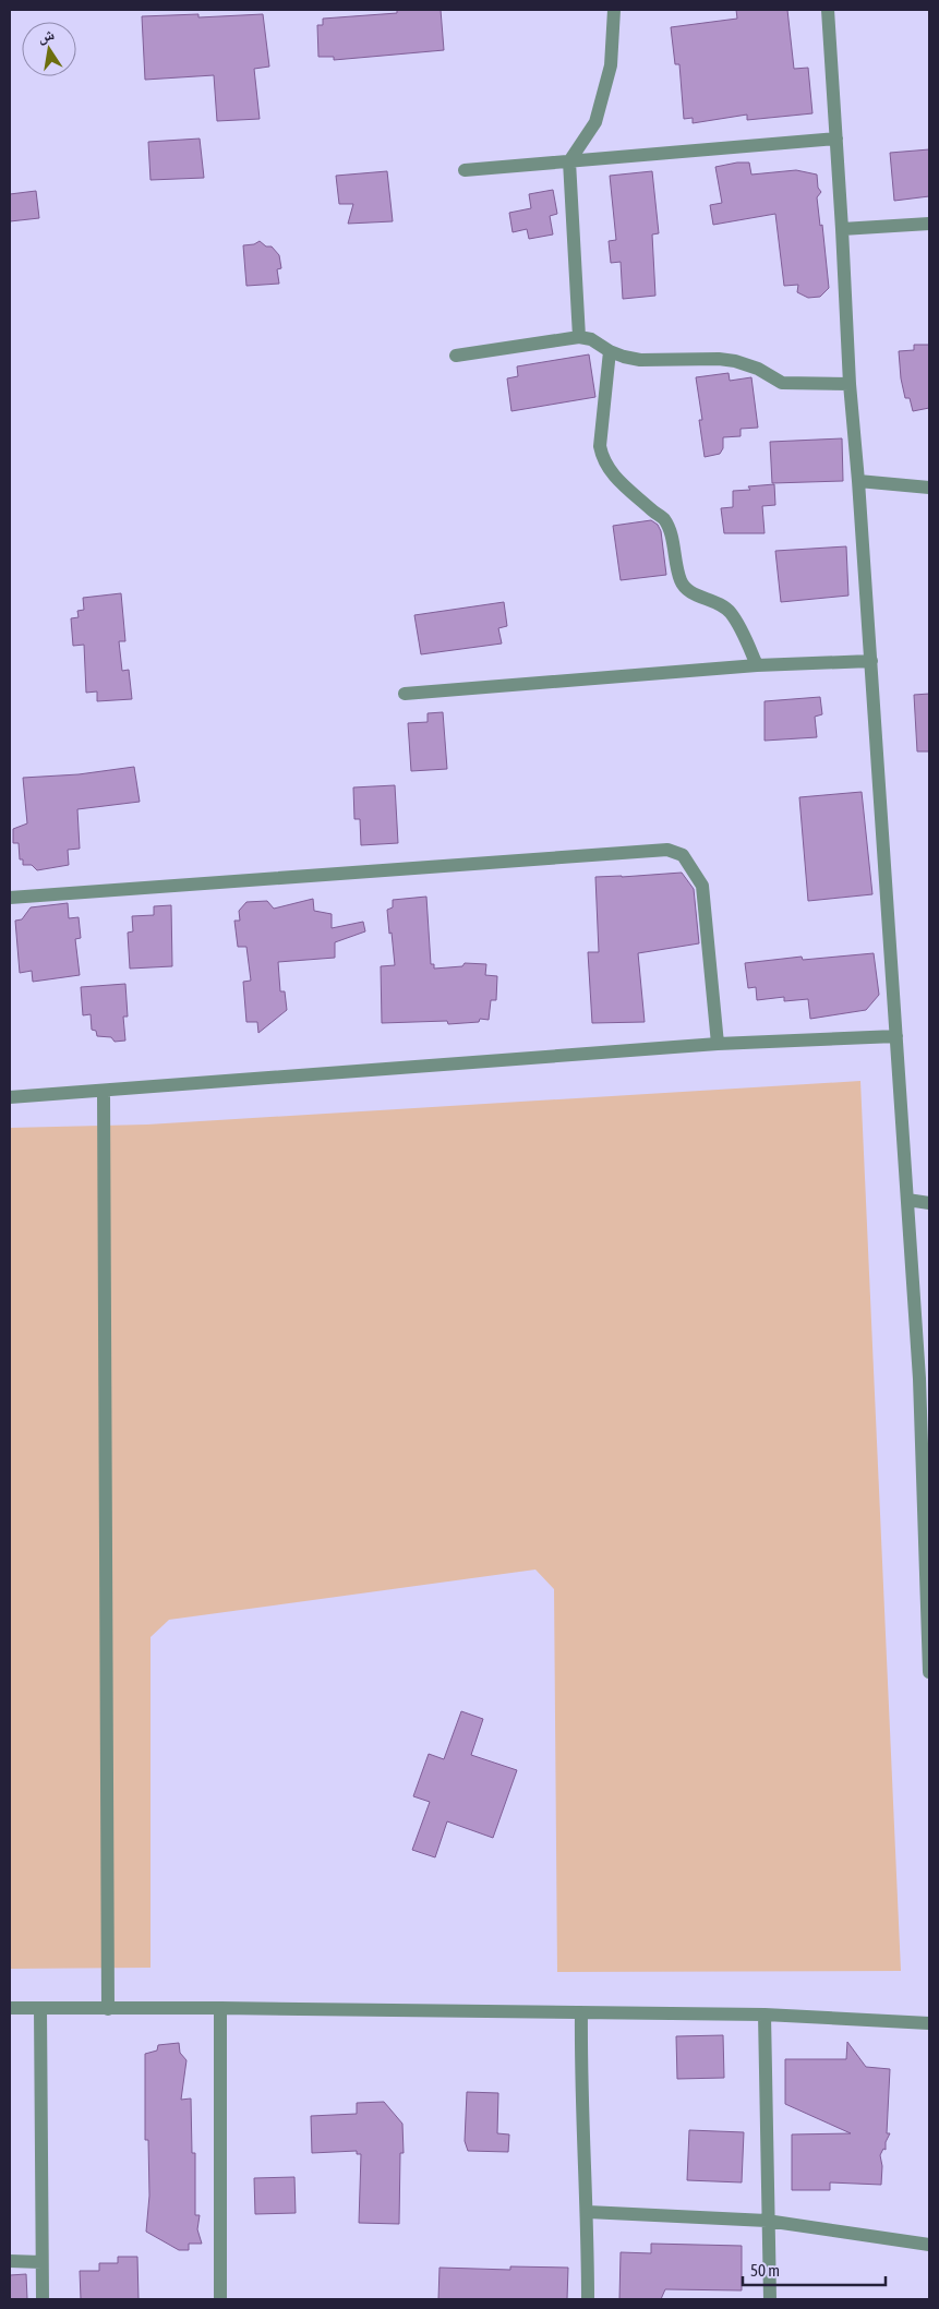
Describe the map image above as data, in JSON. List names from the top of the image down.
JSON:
{
  "scale_bar": "50 m",
  "north": "top"
}
